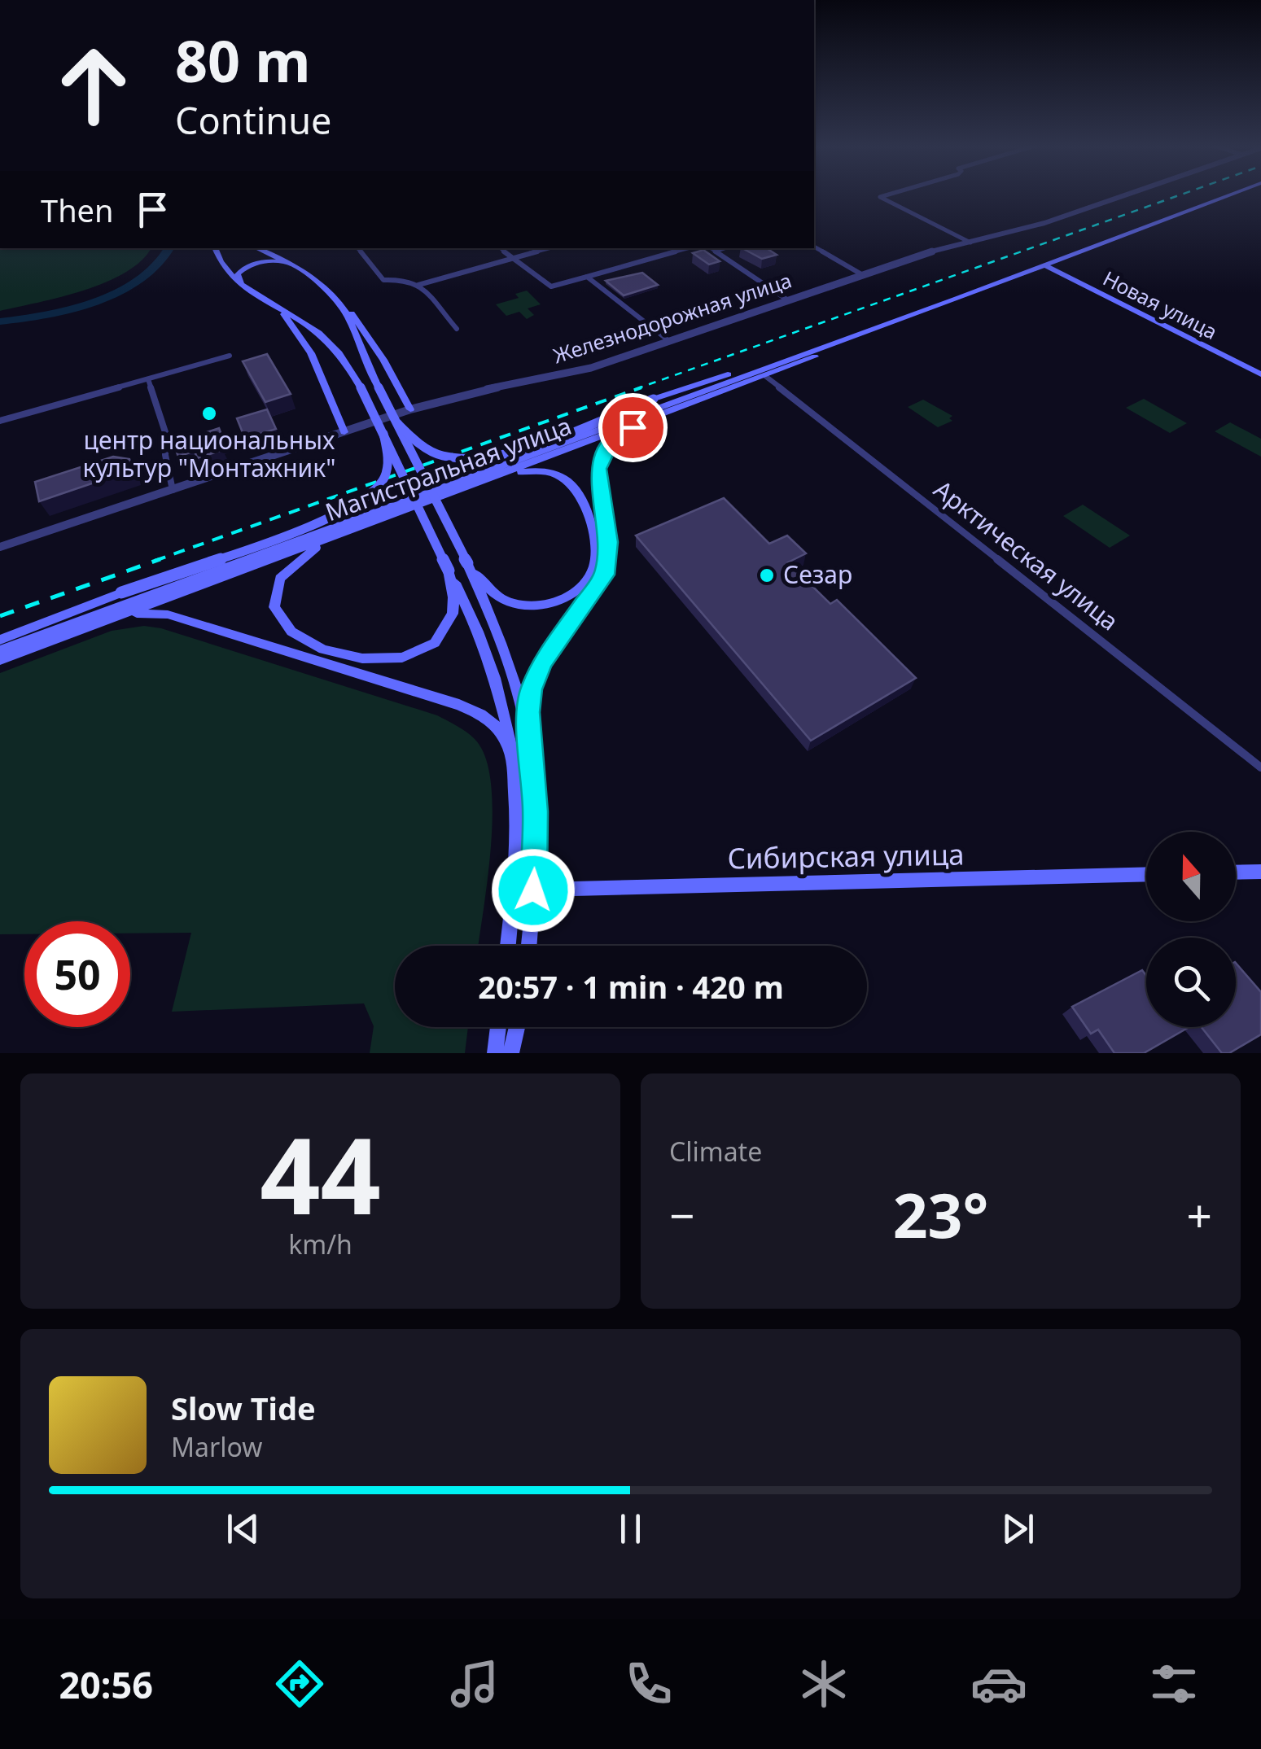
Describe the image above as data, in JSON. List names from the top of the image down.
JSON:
{
  "streets": {
    "main road": ["Новая улица", "Магистральная улица", "Сибирская улица"],
    "street": ["Железнодорожная улица", "Арктическая улица"]
  },
  "crossings": [
    ["Новая улица", "Магистральная улица"],
    ["Магистральная улица", "Арктическая улица"]
  ],
  "places": ["центр национальных культур \"Монтажник\"", "Сезар"],
  "north": "top",
  "page": {
    "turn": ["80 m", "Continue"],
    "then": "Then",
    "limit": "50",
    "trip": "20:57 · 1 min · 420 m",
    "tile": [
      ["44", "km/h"],
      "Climate"
    ],
    "heat": ["−", "23°", "+"],
    "song": ["Slow Tide", "Marlow"],
    "tabs": "20:56"
  }
}
